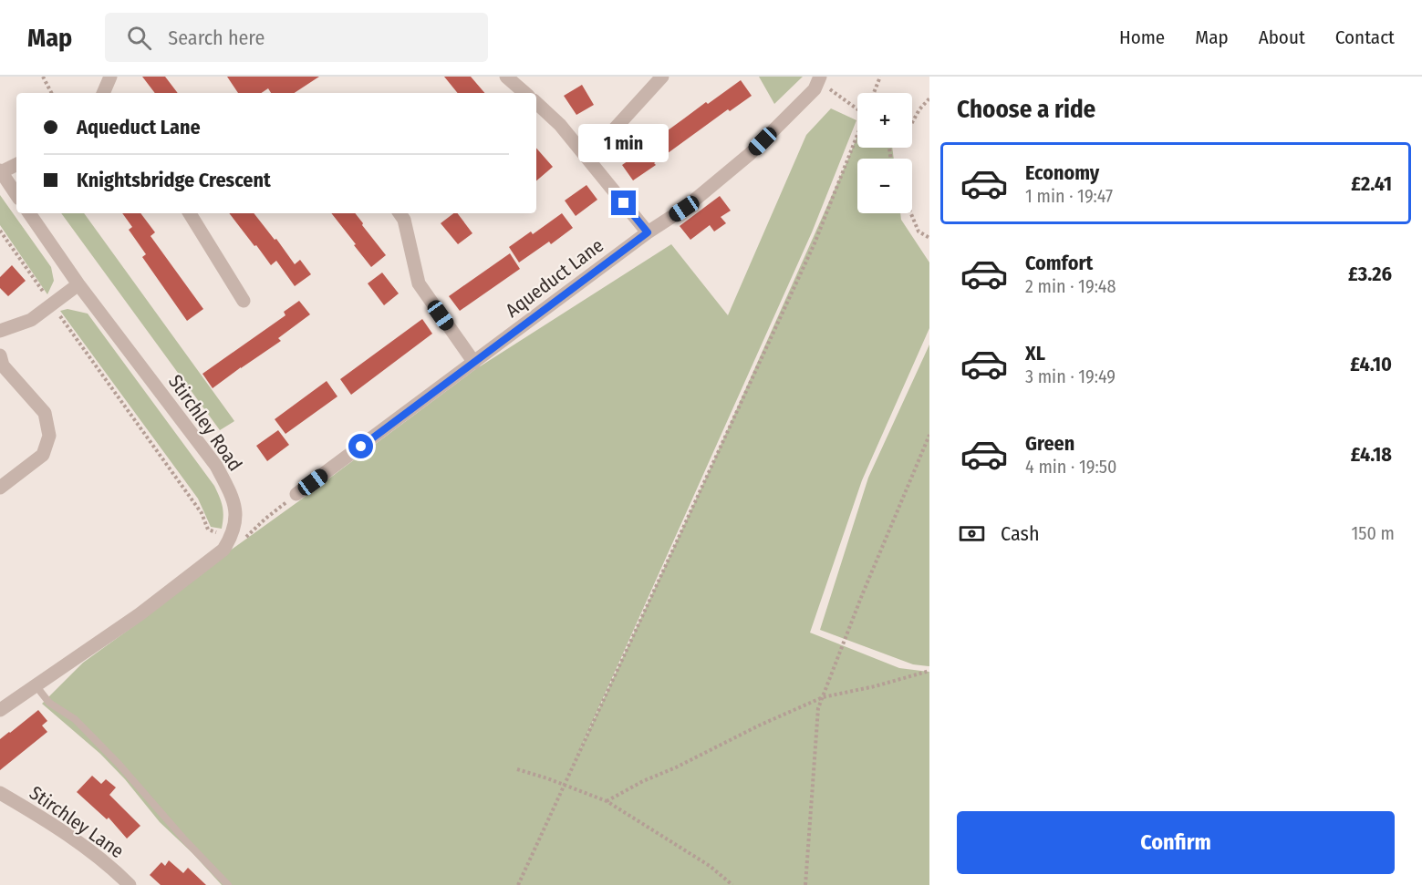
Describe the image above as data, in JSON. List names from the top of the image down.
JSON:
{
  "streets": {
    "street": ["Aqueduct Lane", "Stirchley Road", "Stirchley Lane"]
  },
  "page": {
    "header": "Map",
    "search": "Search here",
    "nav": [
      "Home",
      "Map",
      "About",
      "Contact"
    ],
    "heading": "Choose a ride",
    "map_buttons": ["+", "−"],
    "banner": ["Aqueduct Lane", "Knightsbridge Crescent"],
    "bubble": "1 min",
    "list": [
      {
        "name": "Economy",
        "note": "1 min · 19:47",
        "value": "£2.41"
      },
      {
        "name": "Comfort",
        "note": "2 min · 19:48",
        "value": "£3.26"
      },
      {
        "name": "XL",
        "note": "3 min · 19:49",
        "value": "£4.10"
      },
      {
        "name": "Green",
        "note": "4 min · 19:50",
        "value": "£4.18"
      }
    ],
    "pay": ["Cash", "150 m"],
    "buttons": "Confirm"
  }
}
